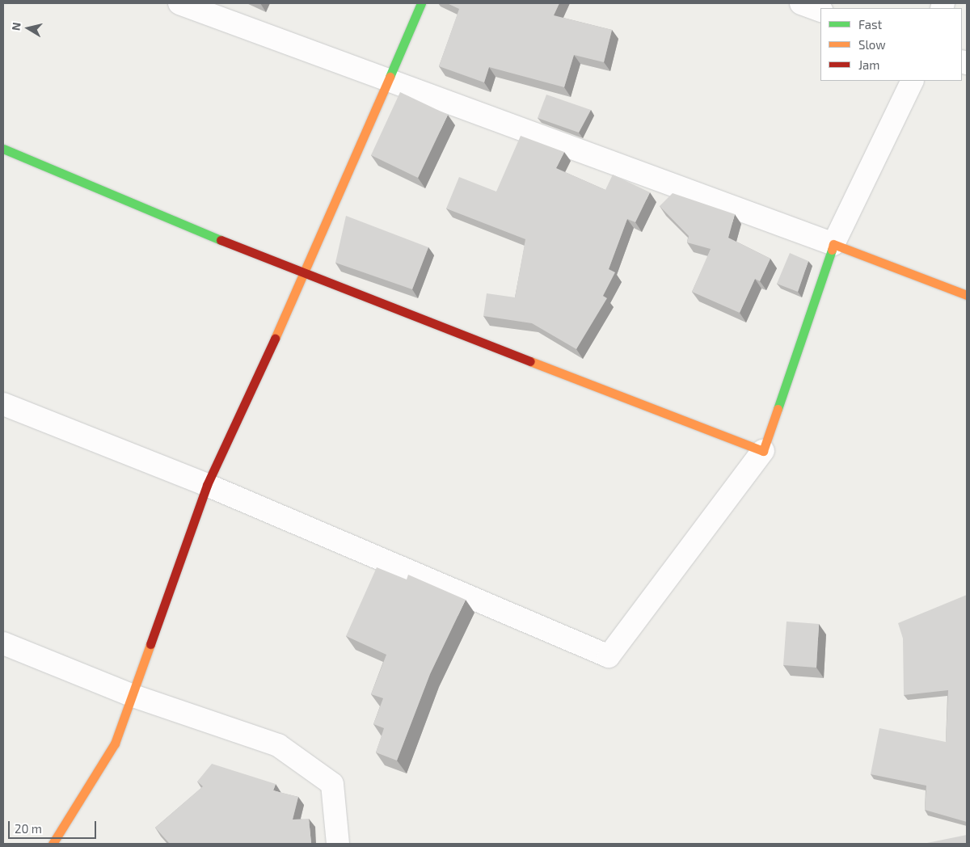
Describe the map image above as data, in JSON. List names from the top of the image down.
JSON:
{
  "legend": ["Fast", "Slow", "Jam"],
  "scale_bar": "20 m",
  "north": "left"
}
